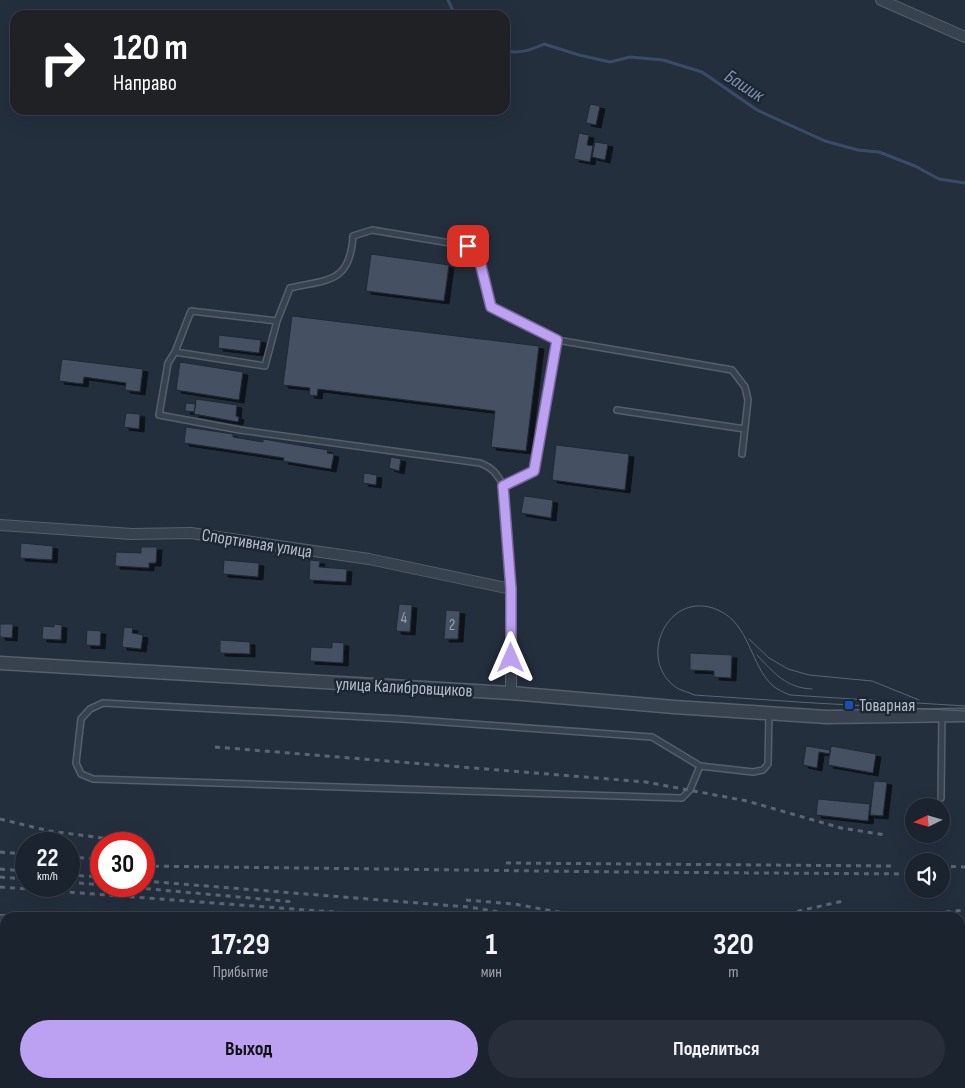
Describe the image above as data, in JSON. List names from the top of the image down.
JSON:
{
  "streets": {
    "street": ["Спортивная улица", "улица Калибровщиков"]
  },
  "water": ["Башик"],
  "places": {
    "transit": ["Товарная"]
  },
  "house_numbers": ["4", "2"],
  "north": "left",
  "page": {
    "turn": ["120 m", "Направо"],
    "speed": "22 km/h",
    "limit": "30",
    "eta": [
      "17:29",
      "Прибытие",
      "1",
      "мин",
      "320",
      "m"
    ],
    "buttons": ["Выход", "Поделиться"]
  }
}
